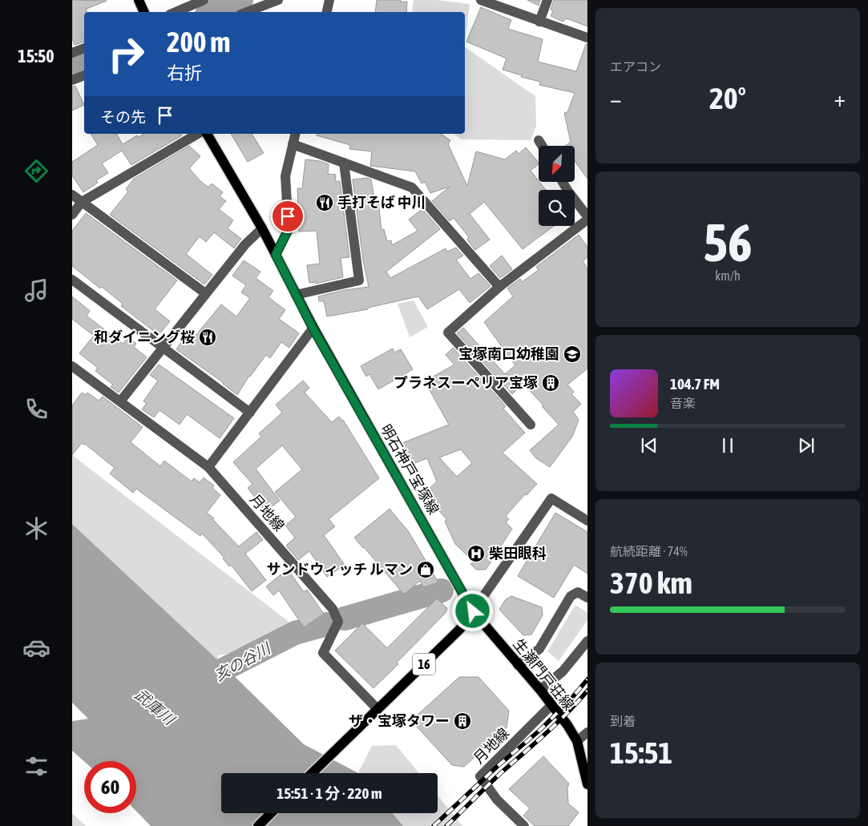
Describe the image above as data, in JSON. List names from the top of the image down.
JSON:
{
  "streets": {
    "main road": ["明石神戸宝塚線", "16", "生瀬門戸荘線"],
    "street": ["月地線"]
  },
  "crossings": [
    ["明石神戸宝塚線", "16"],
    ["明石神戸宝塚線", "生瀬門戸荘線"],
    ["月地線", "16"],
    ["月地線", "生瀬門戸荘線"],
    ["16", "生瀬門戸荘線"]
  ],
  "water": ["亥の谷川", "武庫川"],
  "places": {
    "restaurant": ["手打そば 中川", "和ダイニング桜"],
    "school or university": ["宝塚南口幼稚園"],
    "building": ["プラネスーペリア宝塚", "ザ・宝塚タワー"],
    "hospital": ["柴田眼科"],
    "shop": ["サンドウィッチ ルマン"]
  },
  "north": "bottom left",
  "page": {
    "tabs": "15:50",
    "tile": [
      "エアコン",
      ["56", "km/h"],
      ["航続距離 · 74%", "370 km"],
      ["到着", "15:51"]
    ],
    "turn": ["200 m", "右折"],
    "heat": ["−", "20°", "+"],
    "then": "その先",
    "song": ["104.7 FM", "音楽"],
    "limit": "60",
    "trip": "15:51 · 1 分 · 220 m"
  }
}
